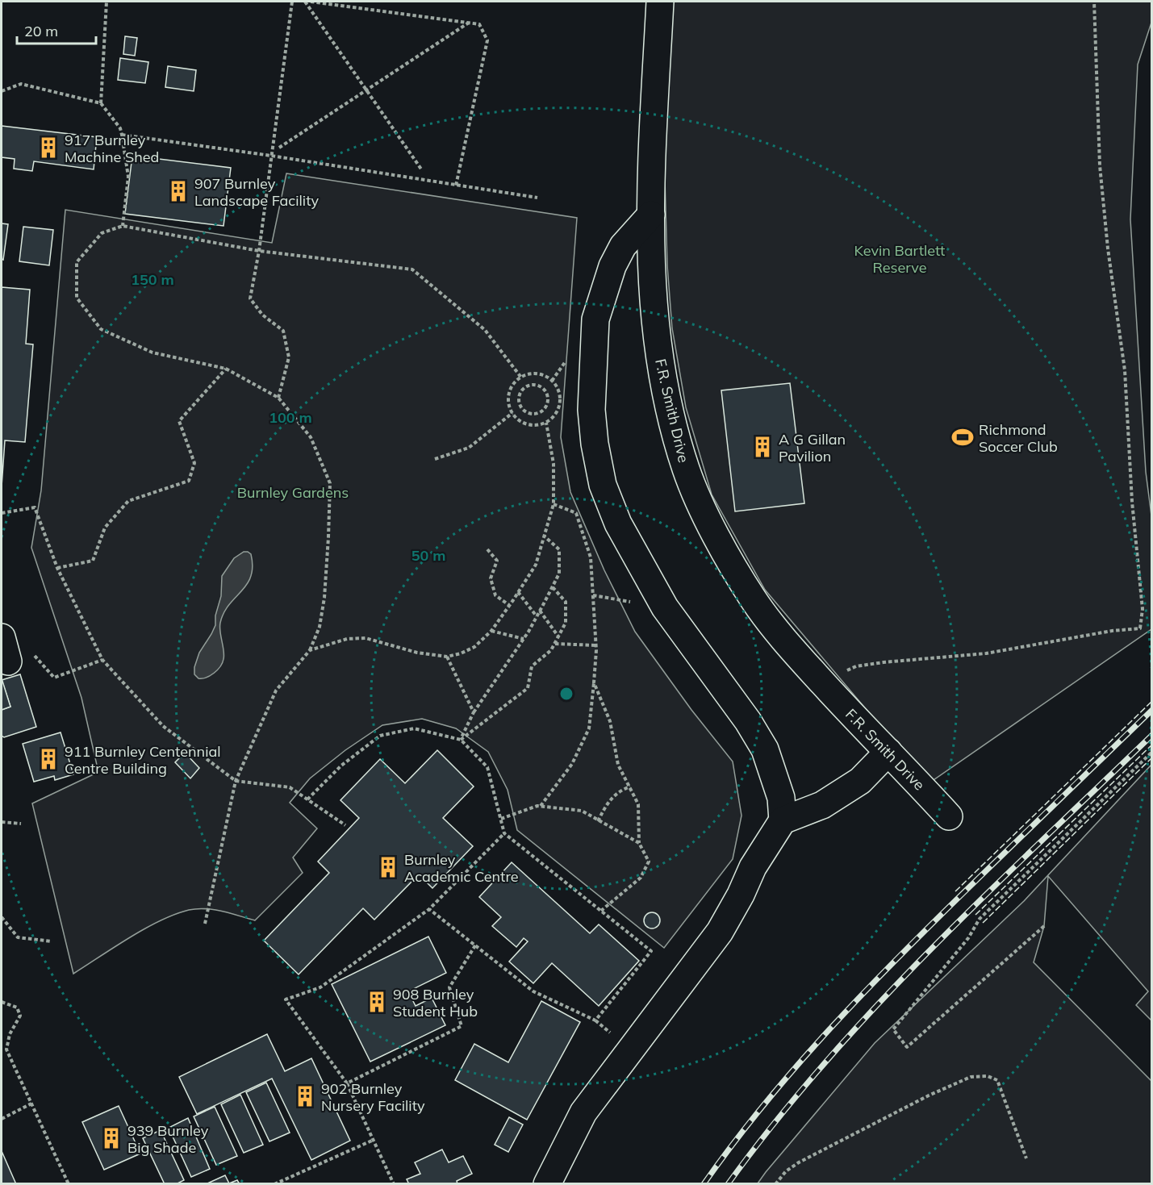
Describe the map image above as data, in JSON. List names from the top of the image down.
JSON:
{
  "streets": {
    "street": ["F.R. Smith Drive"]
  },
  "parks": ["Kevin Bartlett Reserve", "Burnley Gardens"],
  "places": {
    "building": [
      "917 Burnley Machine Shed",
      "907 Burnley Landscape Facility",
      "A G Gillan Pavilion",
      "911 Burnley Centennial Centre Building",
      "Burnley Academic Centre",
      "908 Burnley Student Hub",
      "902 Burnley Nursery Facility",
      "939 Burnley Big Shade"
    ],
    "sports": ["Richmond Soccer Club"]
  },
  "scale_bar": "20 m",
  "rings": ["150 m", "100 m", "50 m"]
}
